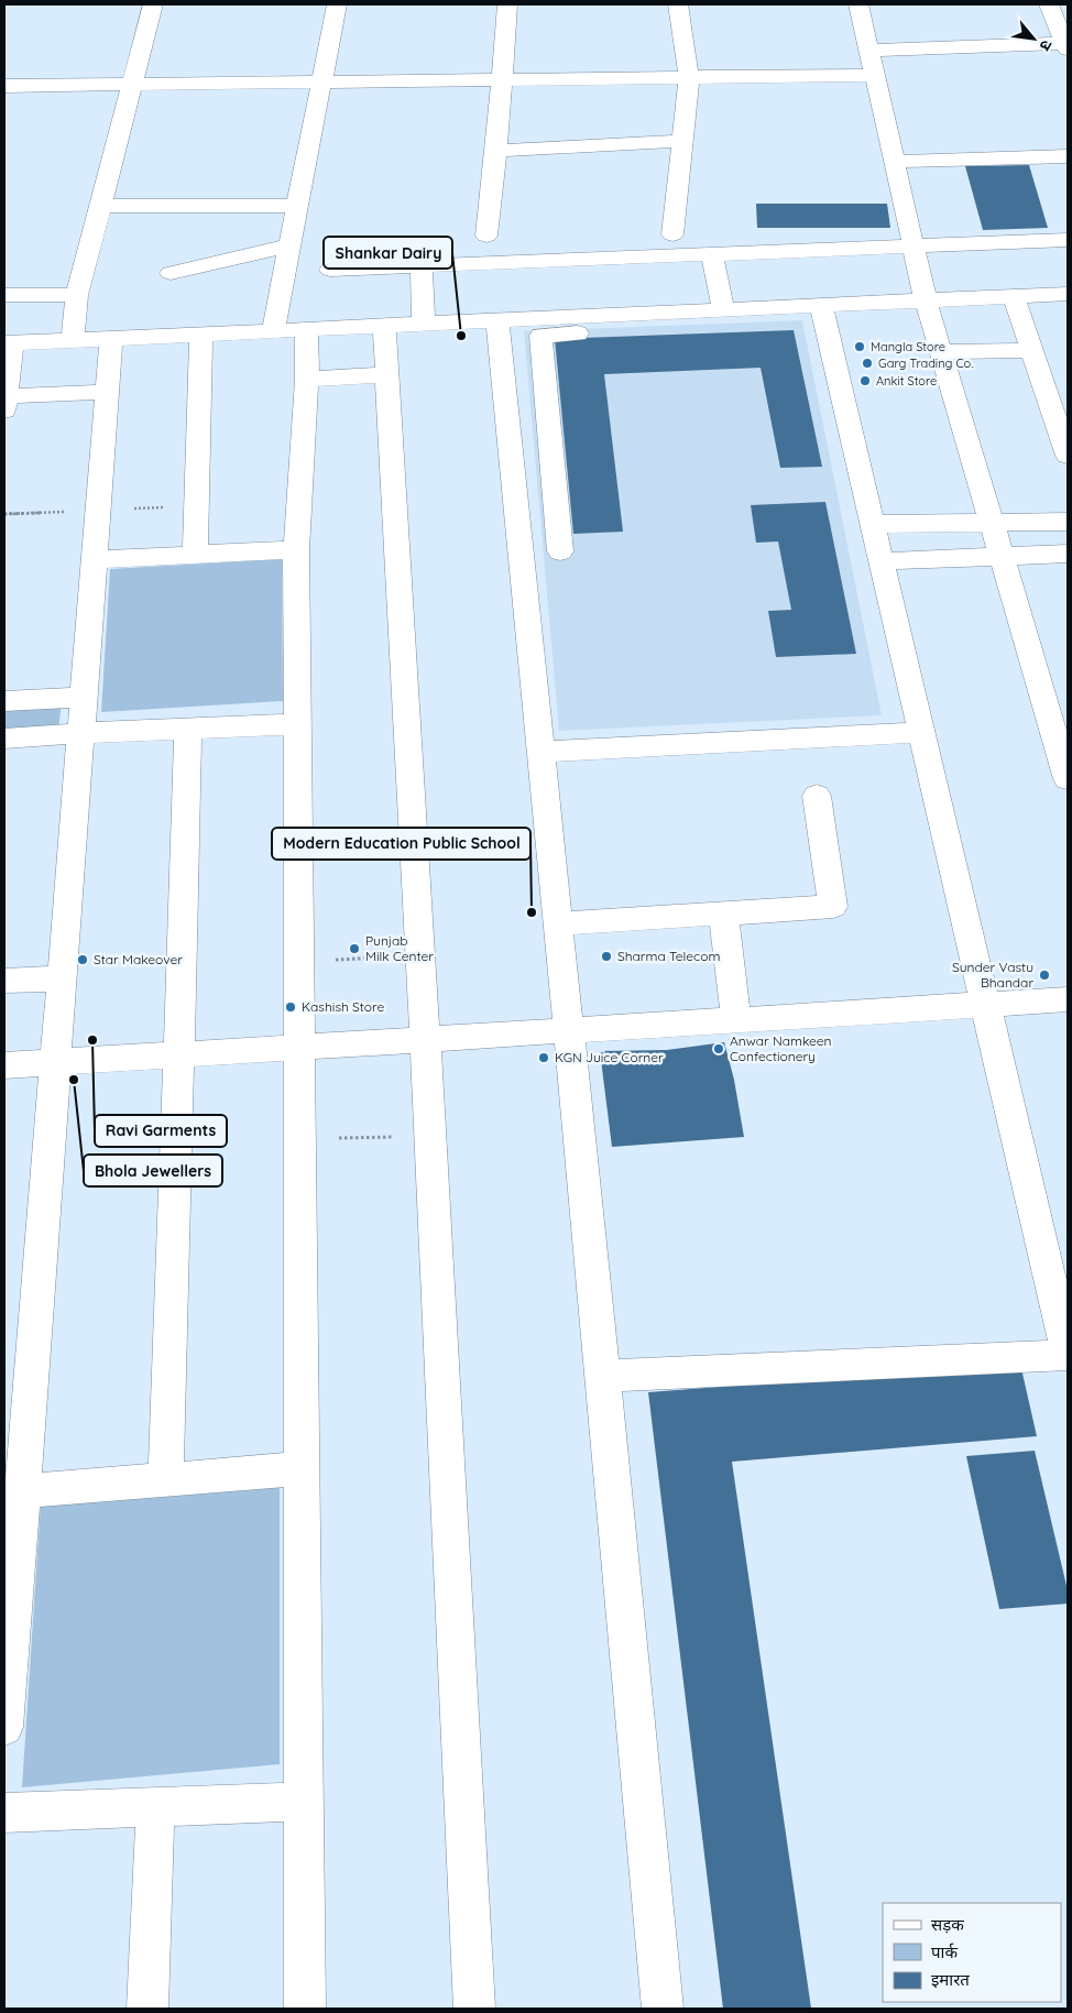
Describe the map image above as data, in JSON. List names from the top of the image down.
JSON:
{
  "places": [
    "Shankar Dairy",
    "Mangla Store",
    "Garg Trading Co.",
    "Ankit Store",
    "Modern Education Public School",
    "Punjab Milk Center",
    "Sharma Telecom",
    "Star Makeover",
    "Sunder Vastu Bhandar",
    "Kashish Store",
    "Ravi Garments",
    "Anwar Namkeen Confectionery",
    "KGN Juice Corner",
    "Bhola Jewellers"
  ],
  "legend": ["सड़क", "पार्क", "इमारत"],
  "north": "bottom right"
}
